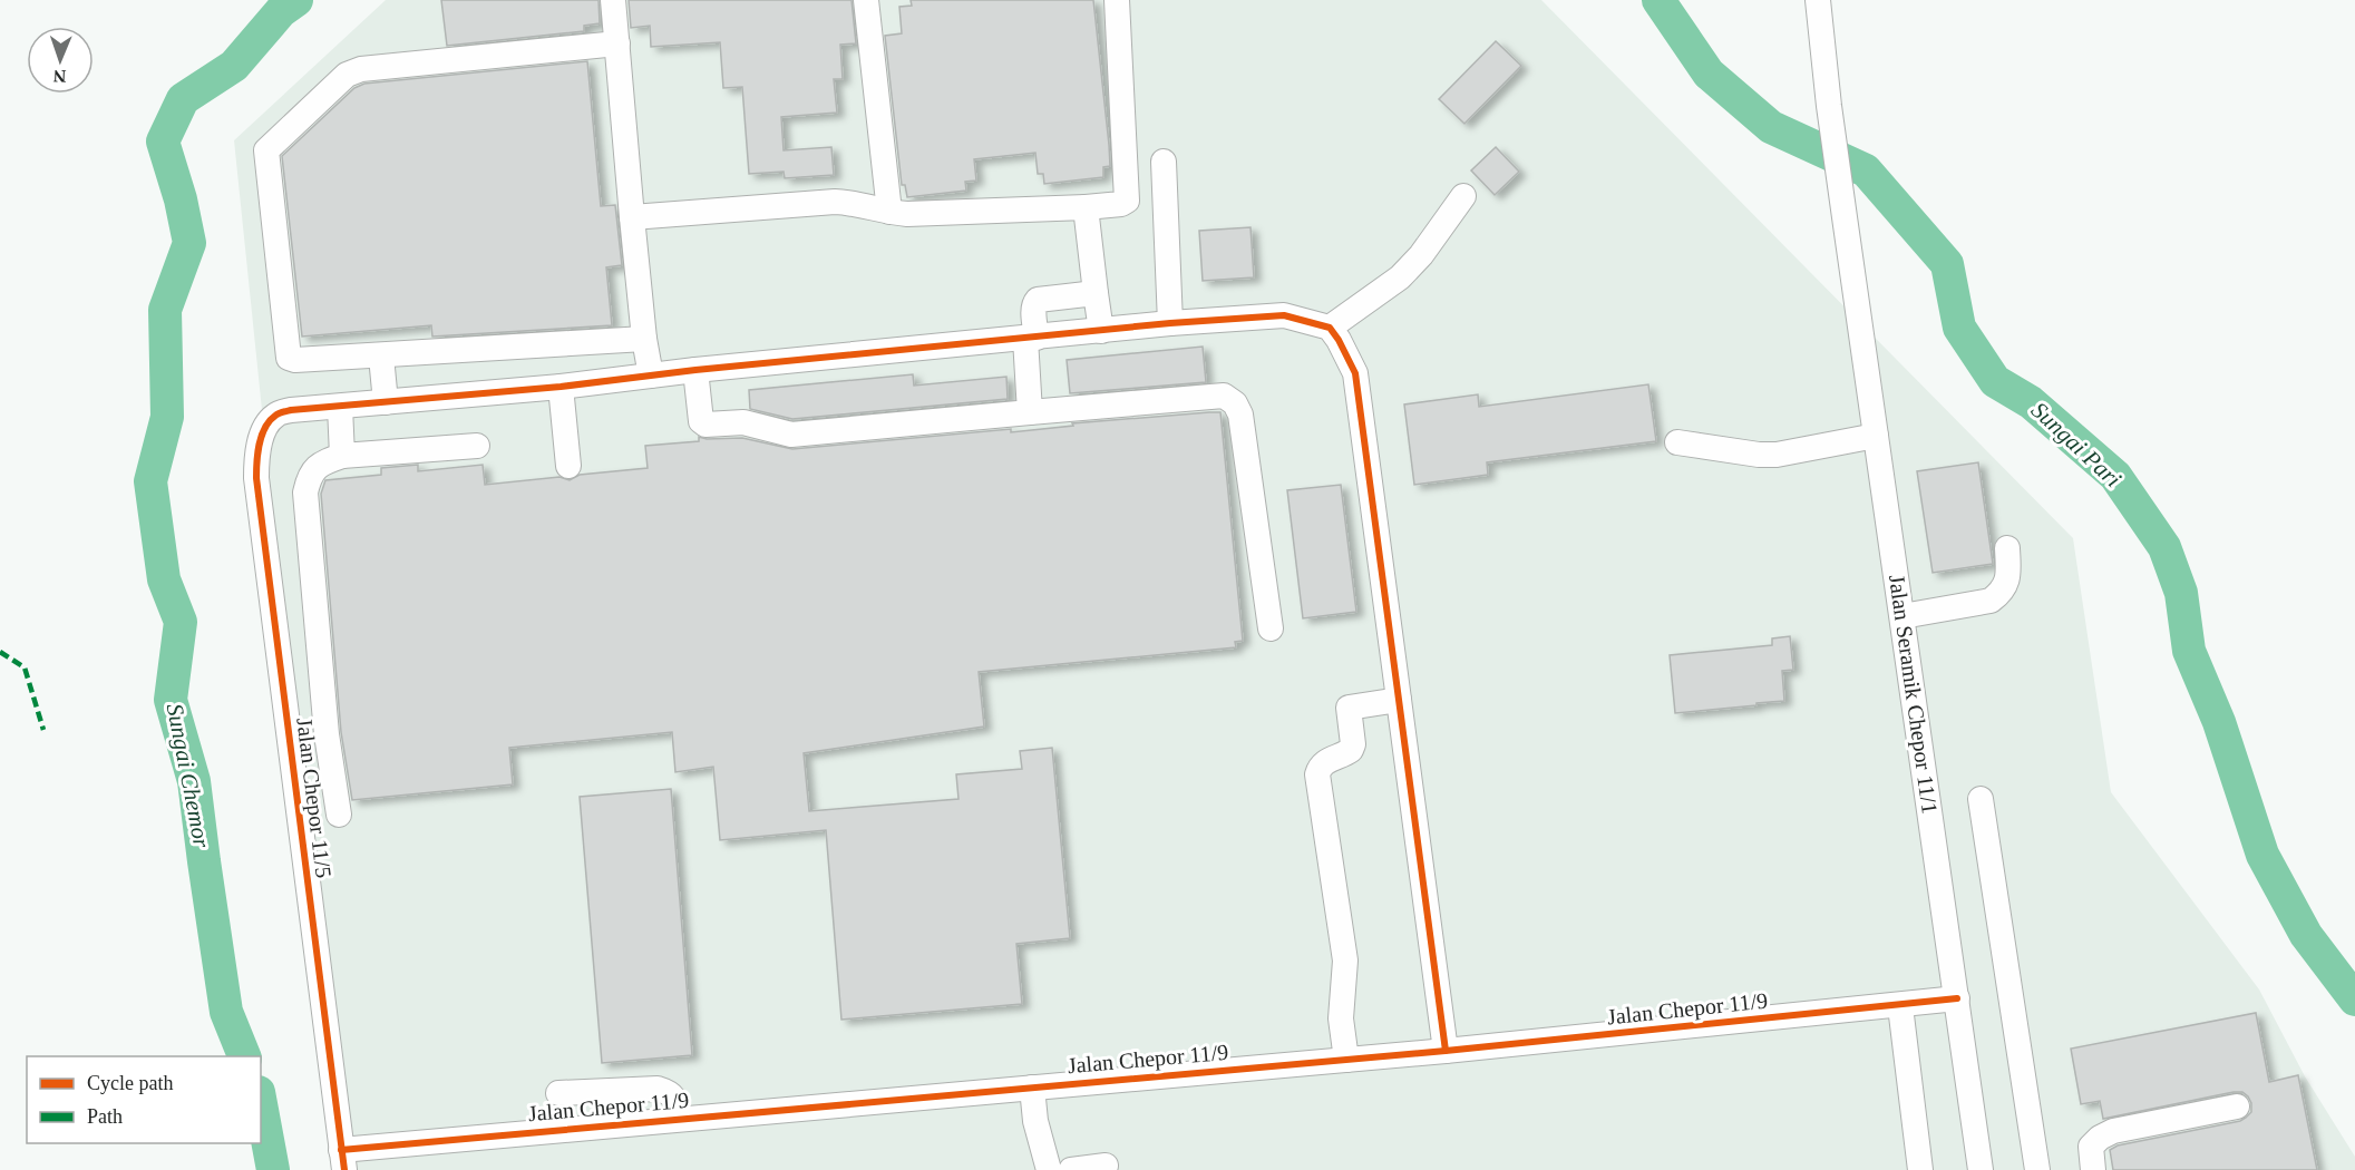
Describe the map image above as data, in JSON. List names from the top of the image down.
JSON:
{
  "streets": {
    "street": ["Jalan Seramik Chepor 11/1", "Jalan Chepor 11/5", "Jalan Chepor 11/9"]
  },
  "crossings": [
    ["Jalan Seramik Chepor 11/1", "Jalan Chepor 11/9"],
    ["Jalan Chepor 11/5", "Jalan Chepor 11/9"]
  ],
  "water": ["Sungai Pari", "Sungai Chemor"],
  "legend": ["Cycle path", "Path"],
  "north": "bottom"
}
